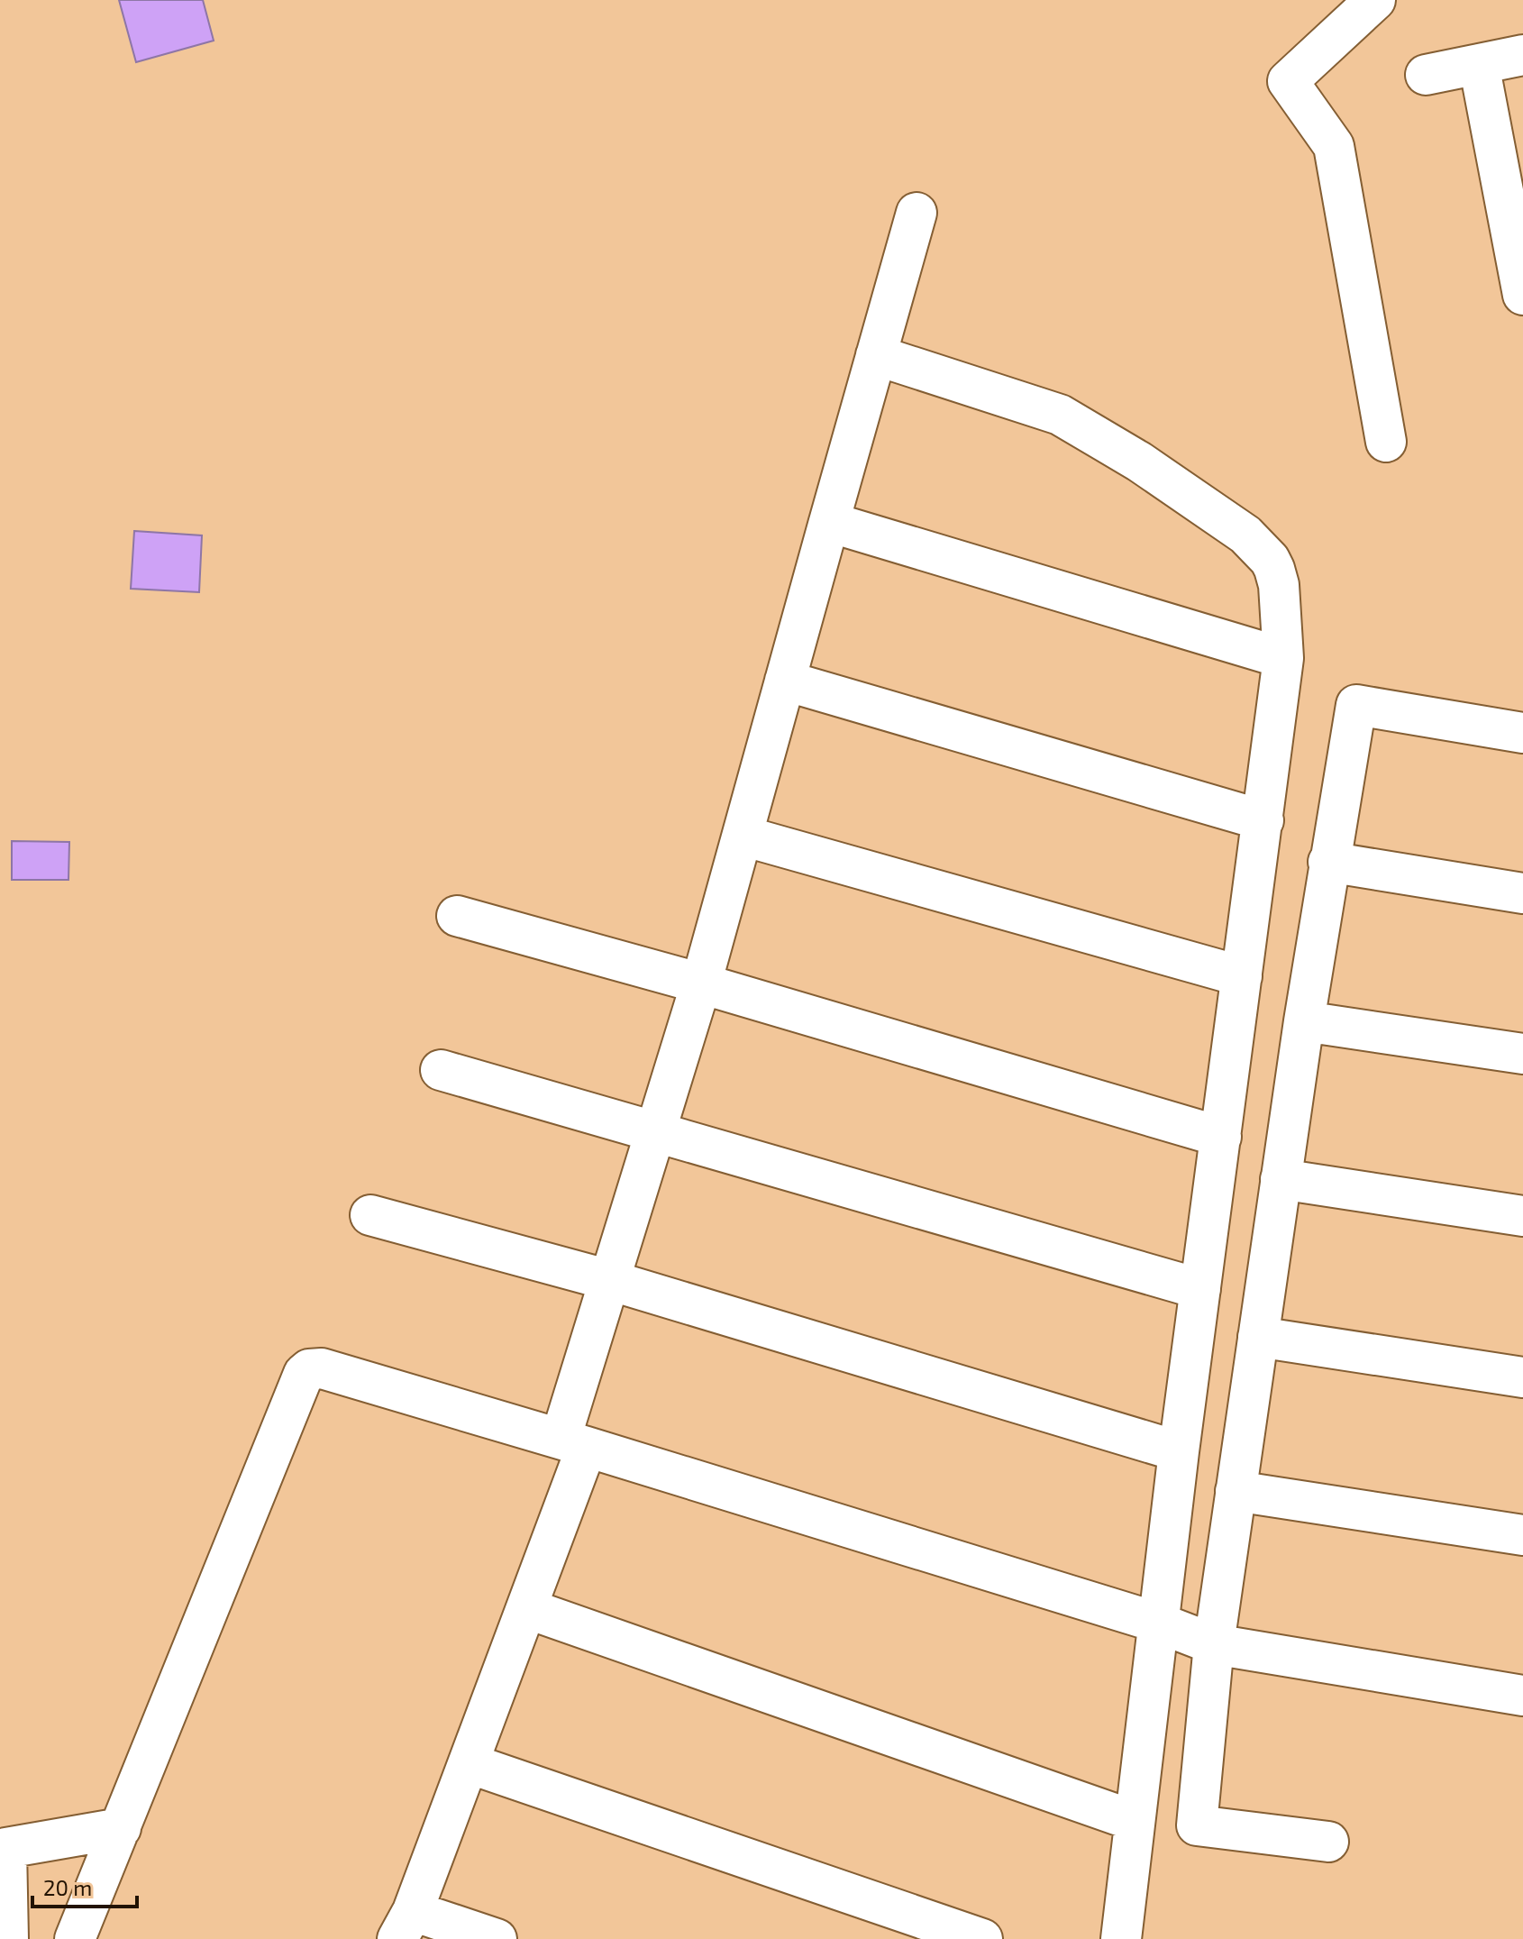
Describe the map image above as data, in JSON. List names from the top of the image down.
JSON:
{
  "scale_bar": "20 m"
}
